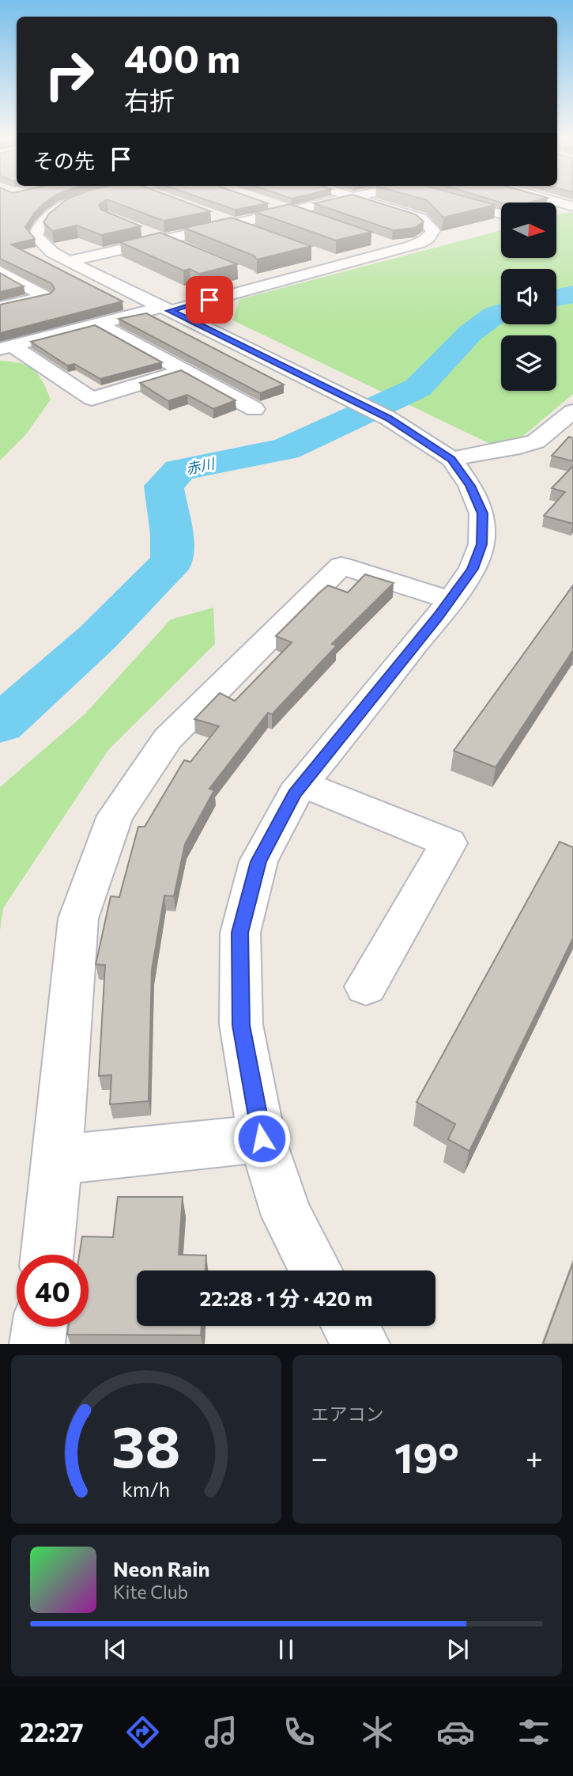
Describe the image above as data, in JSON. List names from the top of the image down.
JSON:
{
  "water": ["赤川"],
  "north": "right",
  "page": {
    "turn": ["400 m", "右折"],
    "then": "その先",
    "limit": "40",
    "trip": "22:28 · 1 分 · 420 m",
    "tile": "エアコン",
    "heat": ["−", "19°", "+"],
    "song": ["Neon Rain", "Kite Club"],
    "tabs": "22:27",
    "gauge": ["38", "km/h"]
  }
}
